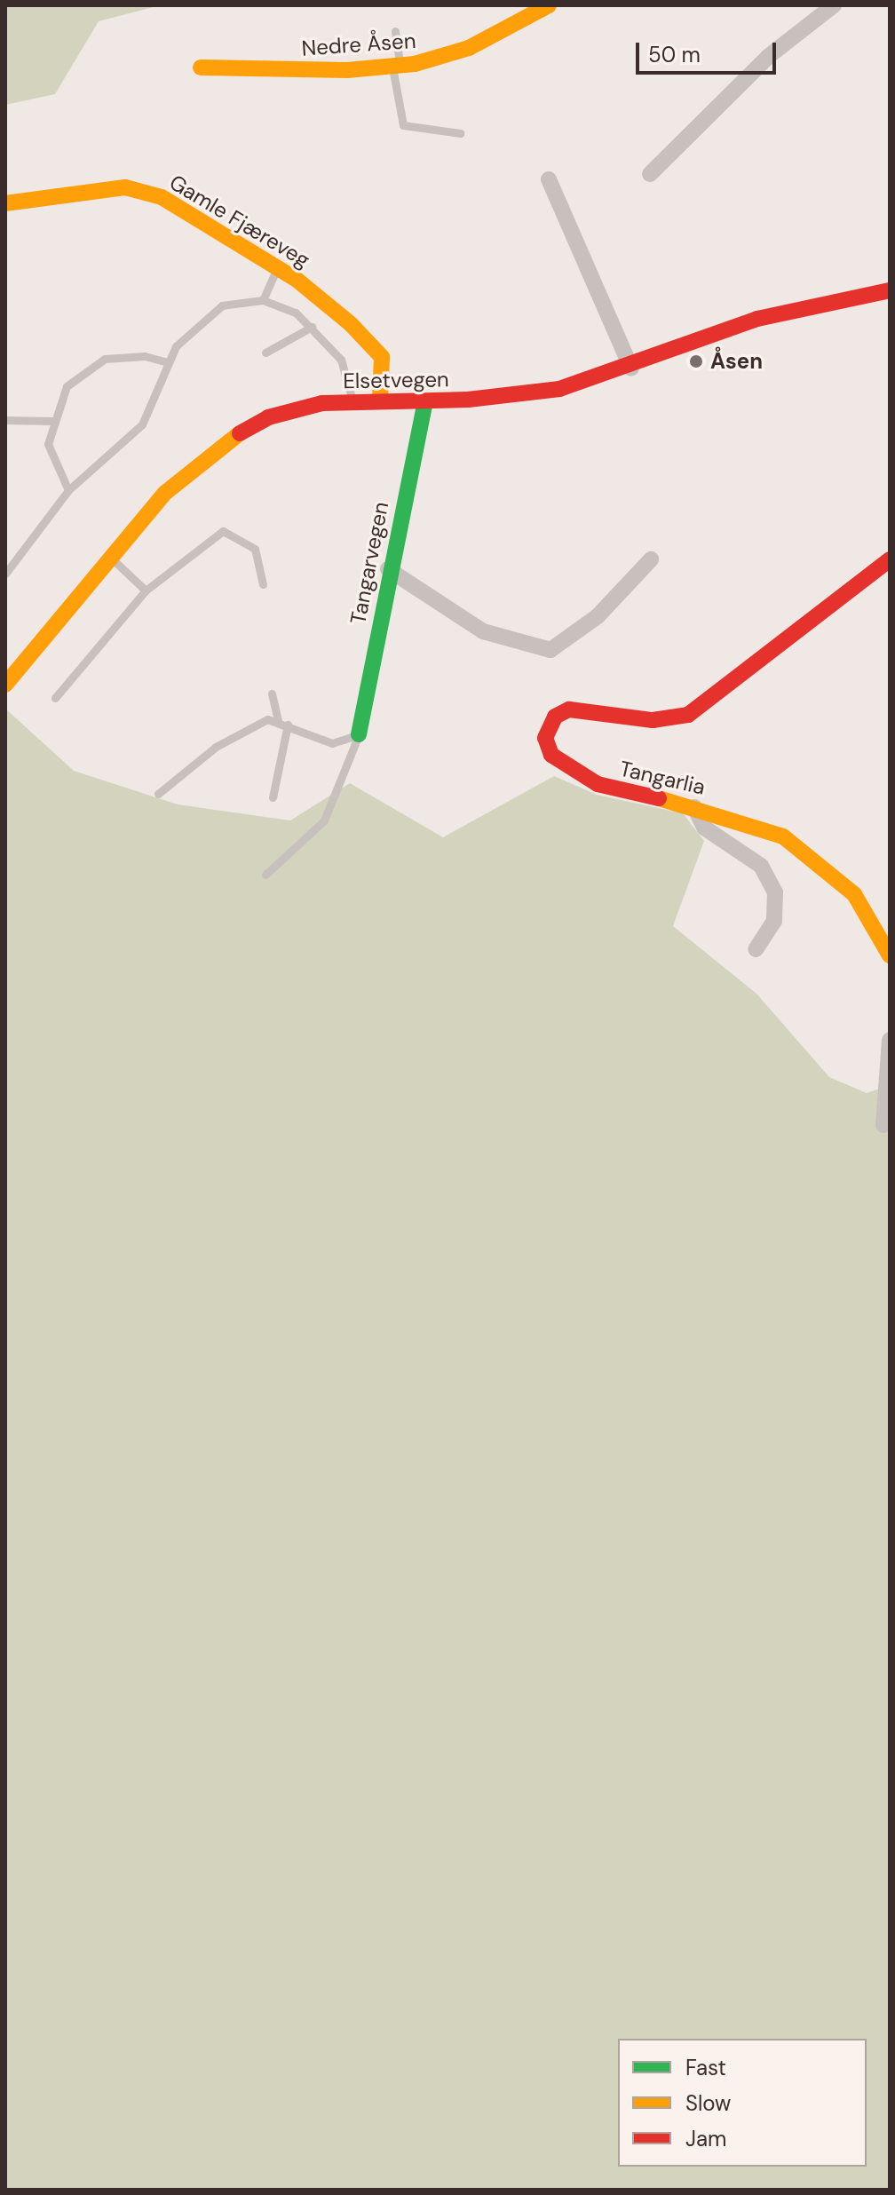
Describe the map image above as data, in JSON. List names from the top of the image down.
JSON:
{
  "streets": {
    "street": [
      "Nedre Åsen",
      "Gamle Fjæreveg",
      "Elsetvegen",
      "Tangarvegen",
      "Tangarlia"
    ]
  },
  "crossings": [
    ["Gamle Fjæreveg", "Elsetvegen"],
    ["Elsetvegen", "Tangarvegen"]
  ],
  "places": ["Åsen"],
  "legend": ["Fast", "Slow", "Jam"],
  "scale_bar": "50 m"
}
